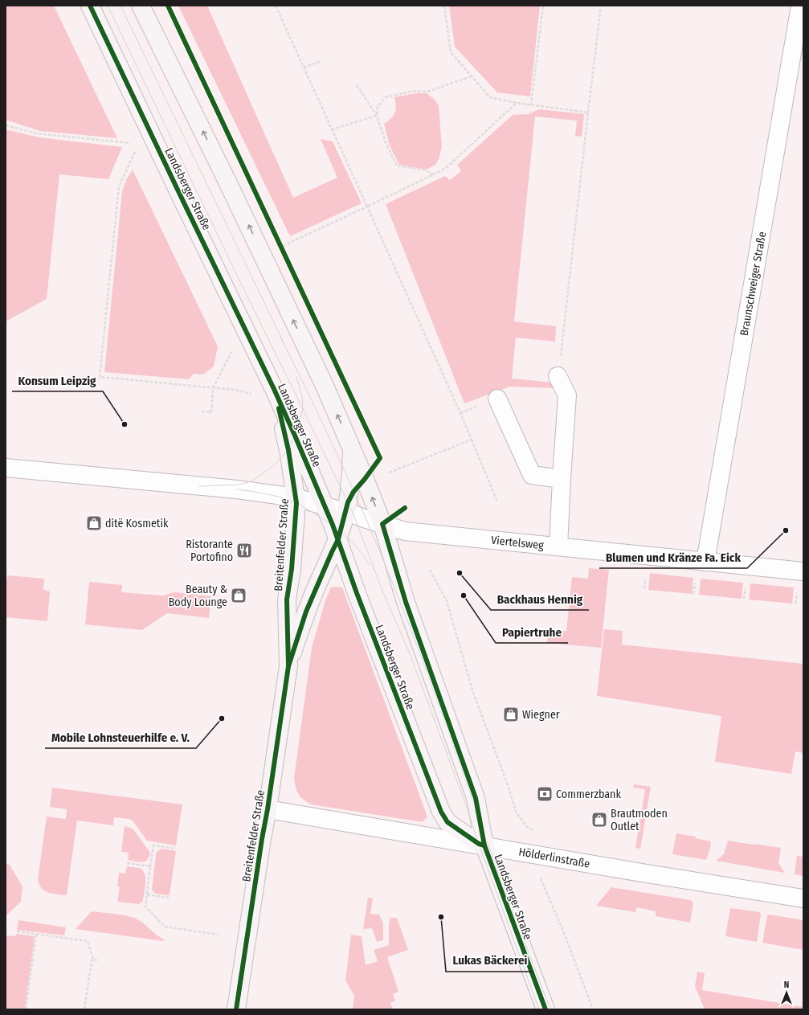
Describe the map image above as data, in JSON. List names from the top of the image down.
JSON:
{
  "streets": {
    "main road": ["Landsberger Straße", "Breitenfelder Straße"],
    "street": ["Braunschweiger Straße", "Viertelsweg", "Hölderlinstraße"]
  },
  "crossings": [
    ["Landsberger Straße", "Viertelsweg"],
    ["Landsberger Straße", "Breitenfelder Straße"],
    ["Landsberger Straße", "Hölderlinstraße"],
    ["Braunschweiger Straße", "Viertelsweg"],
    ["Viertelsweg", "Breitenfelder Straße"],
    ["Breitenfelder Straße", "Hölderlinstraße"]
  ],
  "places": {
    "other": [
      "Konsum Leipzig",
      "Blumen und Kränze Fa. Eick",
      "Backhaus Hennig",
      "Papiertruhe",
      "Mobile Lohnsteuerhilfe e. V.",
      "Lukas Bäckerei"
    ],
    "shop": [
      "ditë Kosmetik",
      "Beauty & Body Lounge",
      "Wiegner",
      "Brautmoden Outlet"
    ],
    "restaurant": ["Ristorante Portofino"],
    "bank": ["Commerzbank"]
  },
  "north": "top"
}
